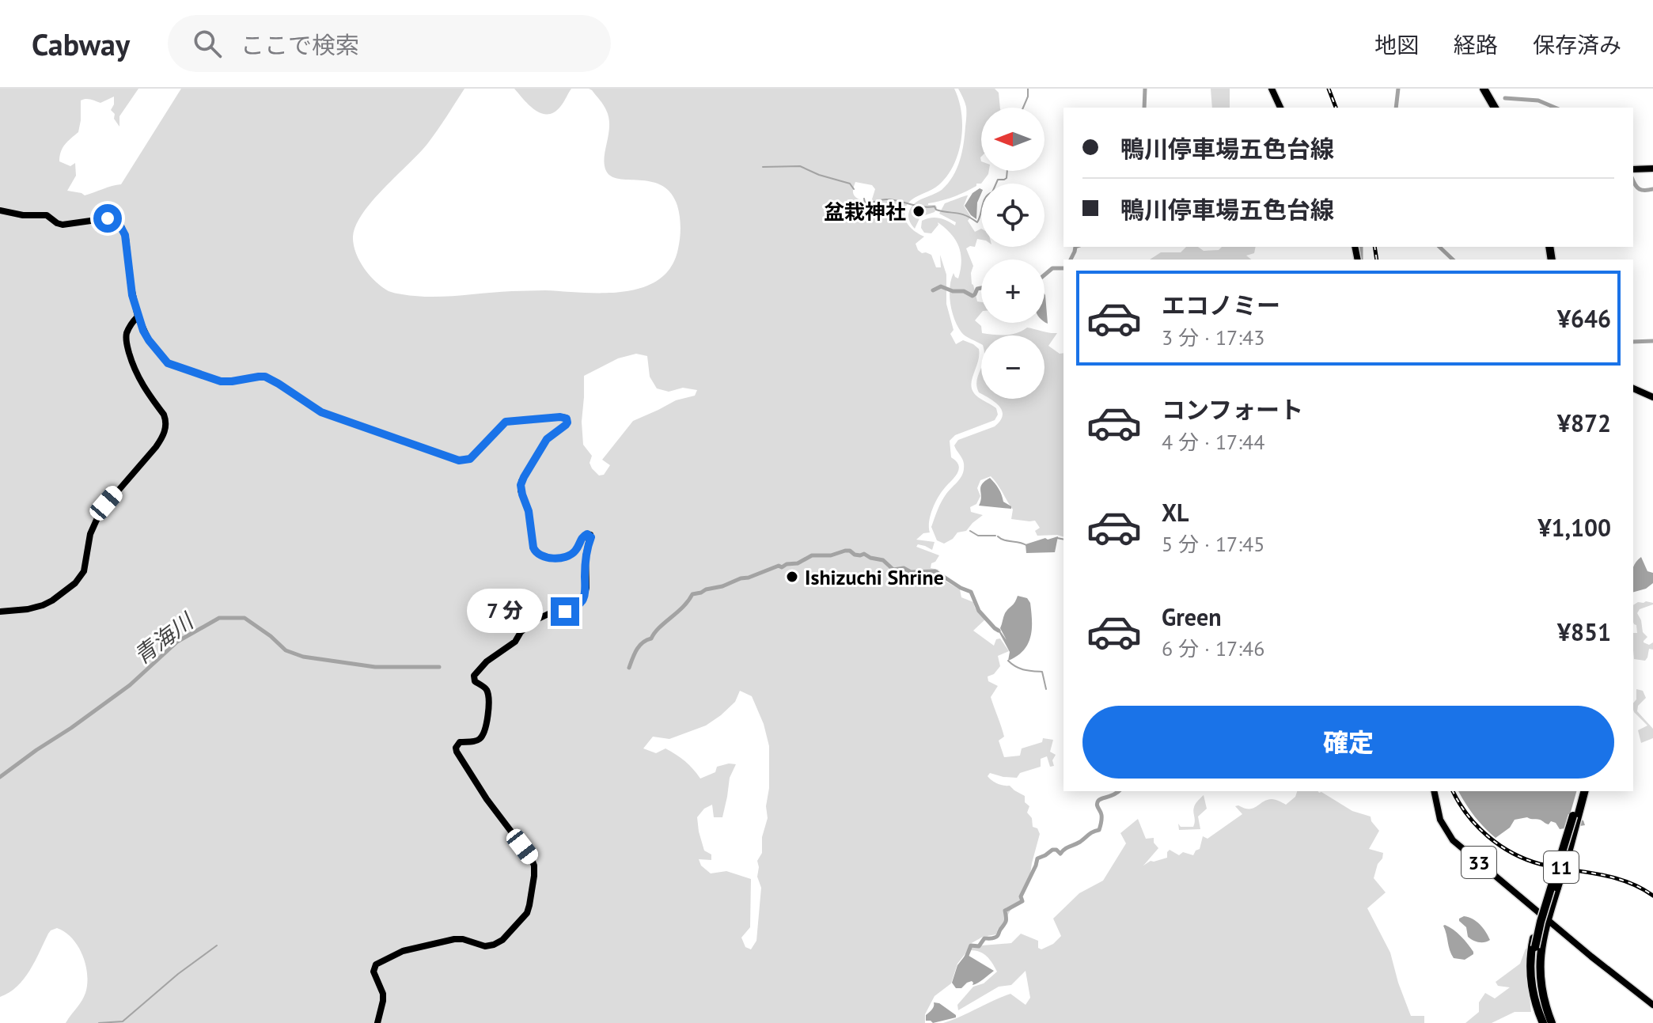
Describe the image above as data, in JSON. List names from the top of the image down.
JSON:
{
  "streets": {
    "highway": ["11"],
    "main road": ["33"]
  },
  "crossings": [
    ["33", "11"]
  ],
  "water": ["青海川"],
  "places": ["盆栽神社", "Ishizuchi Shrine"],
  "north": "left",
  "page": {
    "header": "Cabway",
    "search": "ここで検索",
    "nav": ["地図", "経路", "保存済み"],
    "map_buttons": ["+", "−"],
    "banner": ["鴨川停車場五色台線", "鴨川停車場五色台線"],
    "list": [
      {
        "name": "エコノミー",
        "note": "3 分 · 17:43",
        "value": "¥646"
      },
      {
        "name": "コンフォート",
        "note": "4 分 · 17:44",
        "value": "¥872"
      },
      {
        "name": "XL",
        "note": "5 分 · 17:45",
        "value": "¥1,100"
      },
      {
        "name": "Green",
        "note": "6 分 · 17:46",
        "value": "¥851"
      }
    ],
    "bubble": "7 分",
    "buttons": "確定"
  }
}
